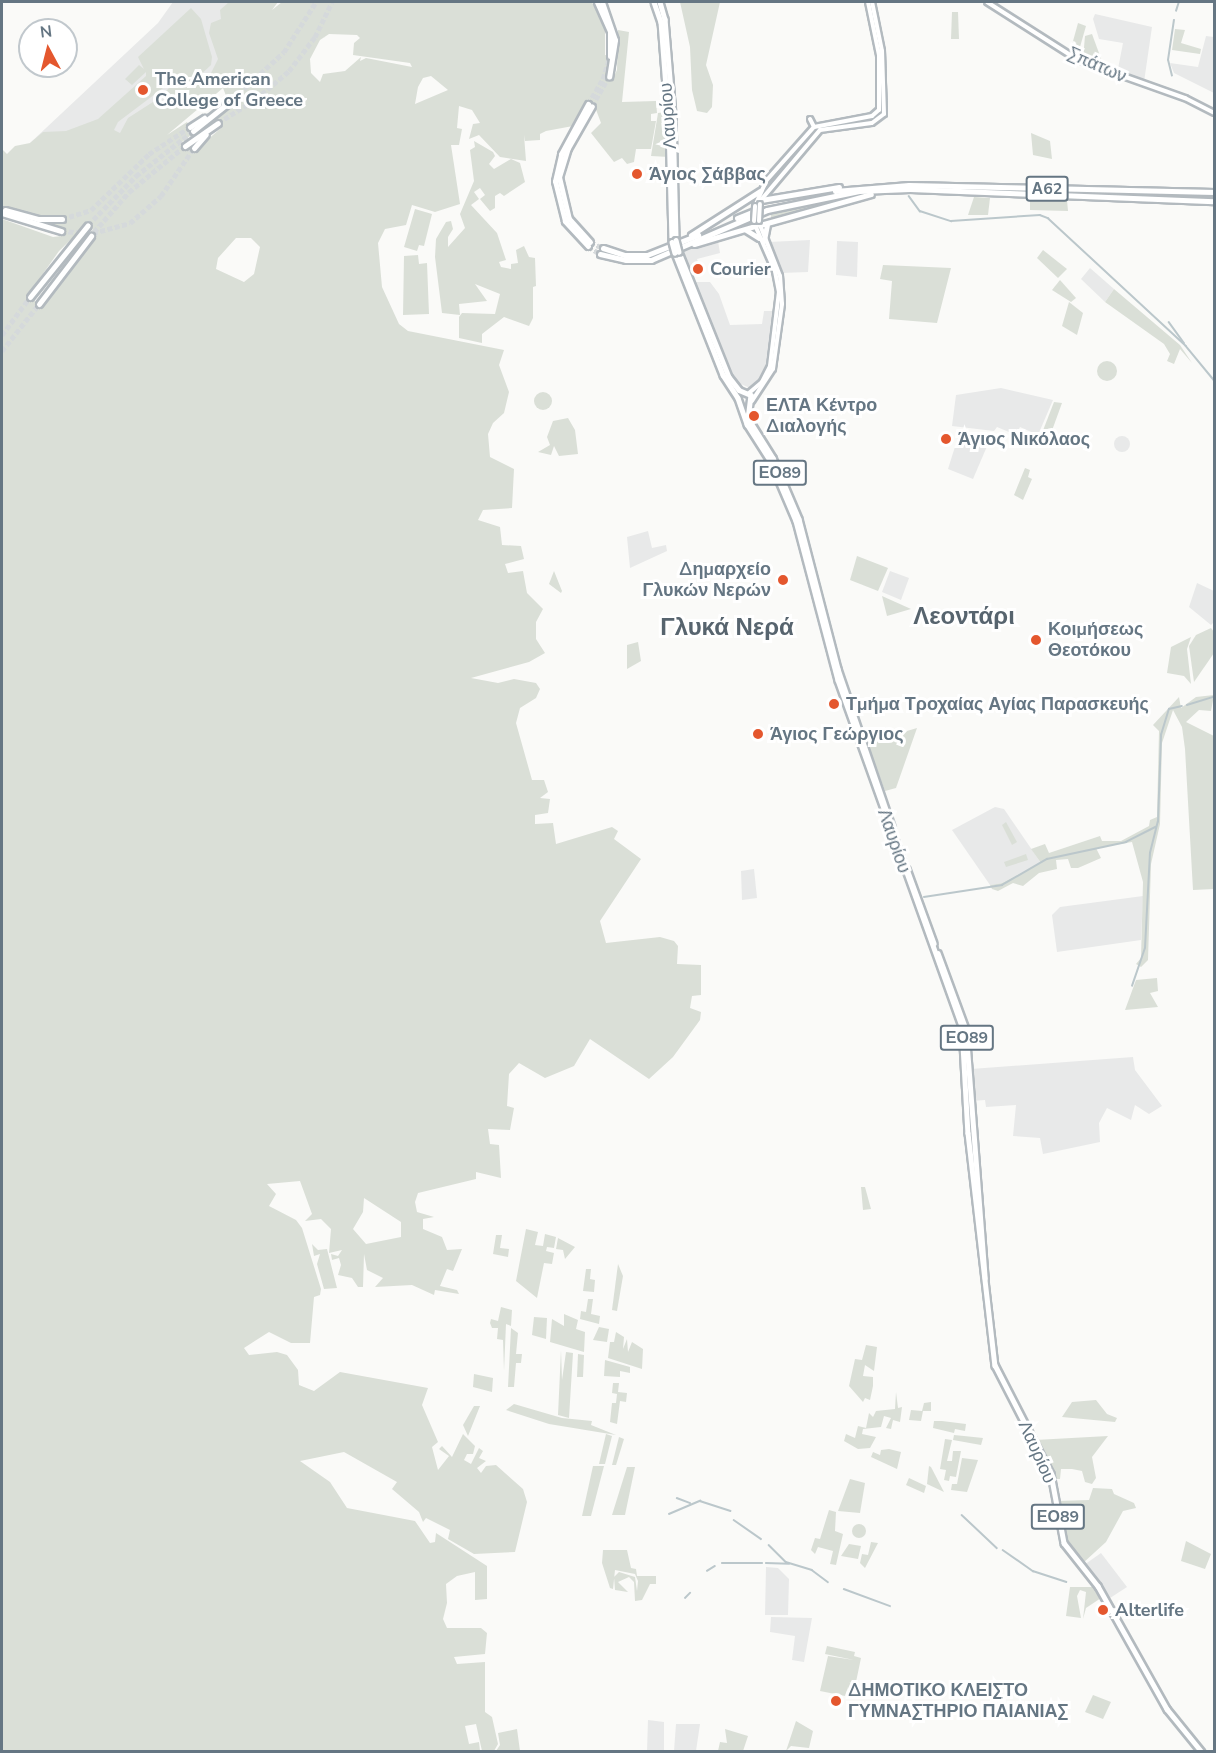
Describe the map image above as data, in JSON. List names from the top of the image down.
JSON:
{
  "streets": {
    "highway": ["Α62"],
    "main road": ["Σπάτων", "Λαυρίου", "ΕΟ89"]
  },
  "crossings": [
    ["Λαυρίου", "Α62"]
  ],
  "districts": ["Λεοντάρι", "Γλυκά Νερά"],
  "places": [
    "The American College of Greece",
    "Άγιος Σάββας",
    "Courier",
    "ΕΛΤΑ Κέντρο Διαλογής",
    "Άγιος Νικόλαος",
    "Δημαρχείο Γλυκών Νερών",
    "Κοιμήσεως Θεοτόκου",
    "Τμήμα Τροχαίας Αγίας Παρασκευής",
    "Άγιος Γεώργιος",
    "Alterlife",
    "ΔΗΜΟΤΙΚΟ ΚΛΕΙΣΤΟ ΓΥΜΝΑΣΤΗΡΙΟ ΠΑΙΑΝΙΑΣ"
  ],
  "north": "top"
}
